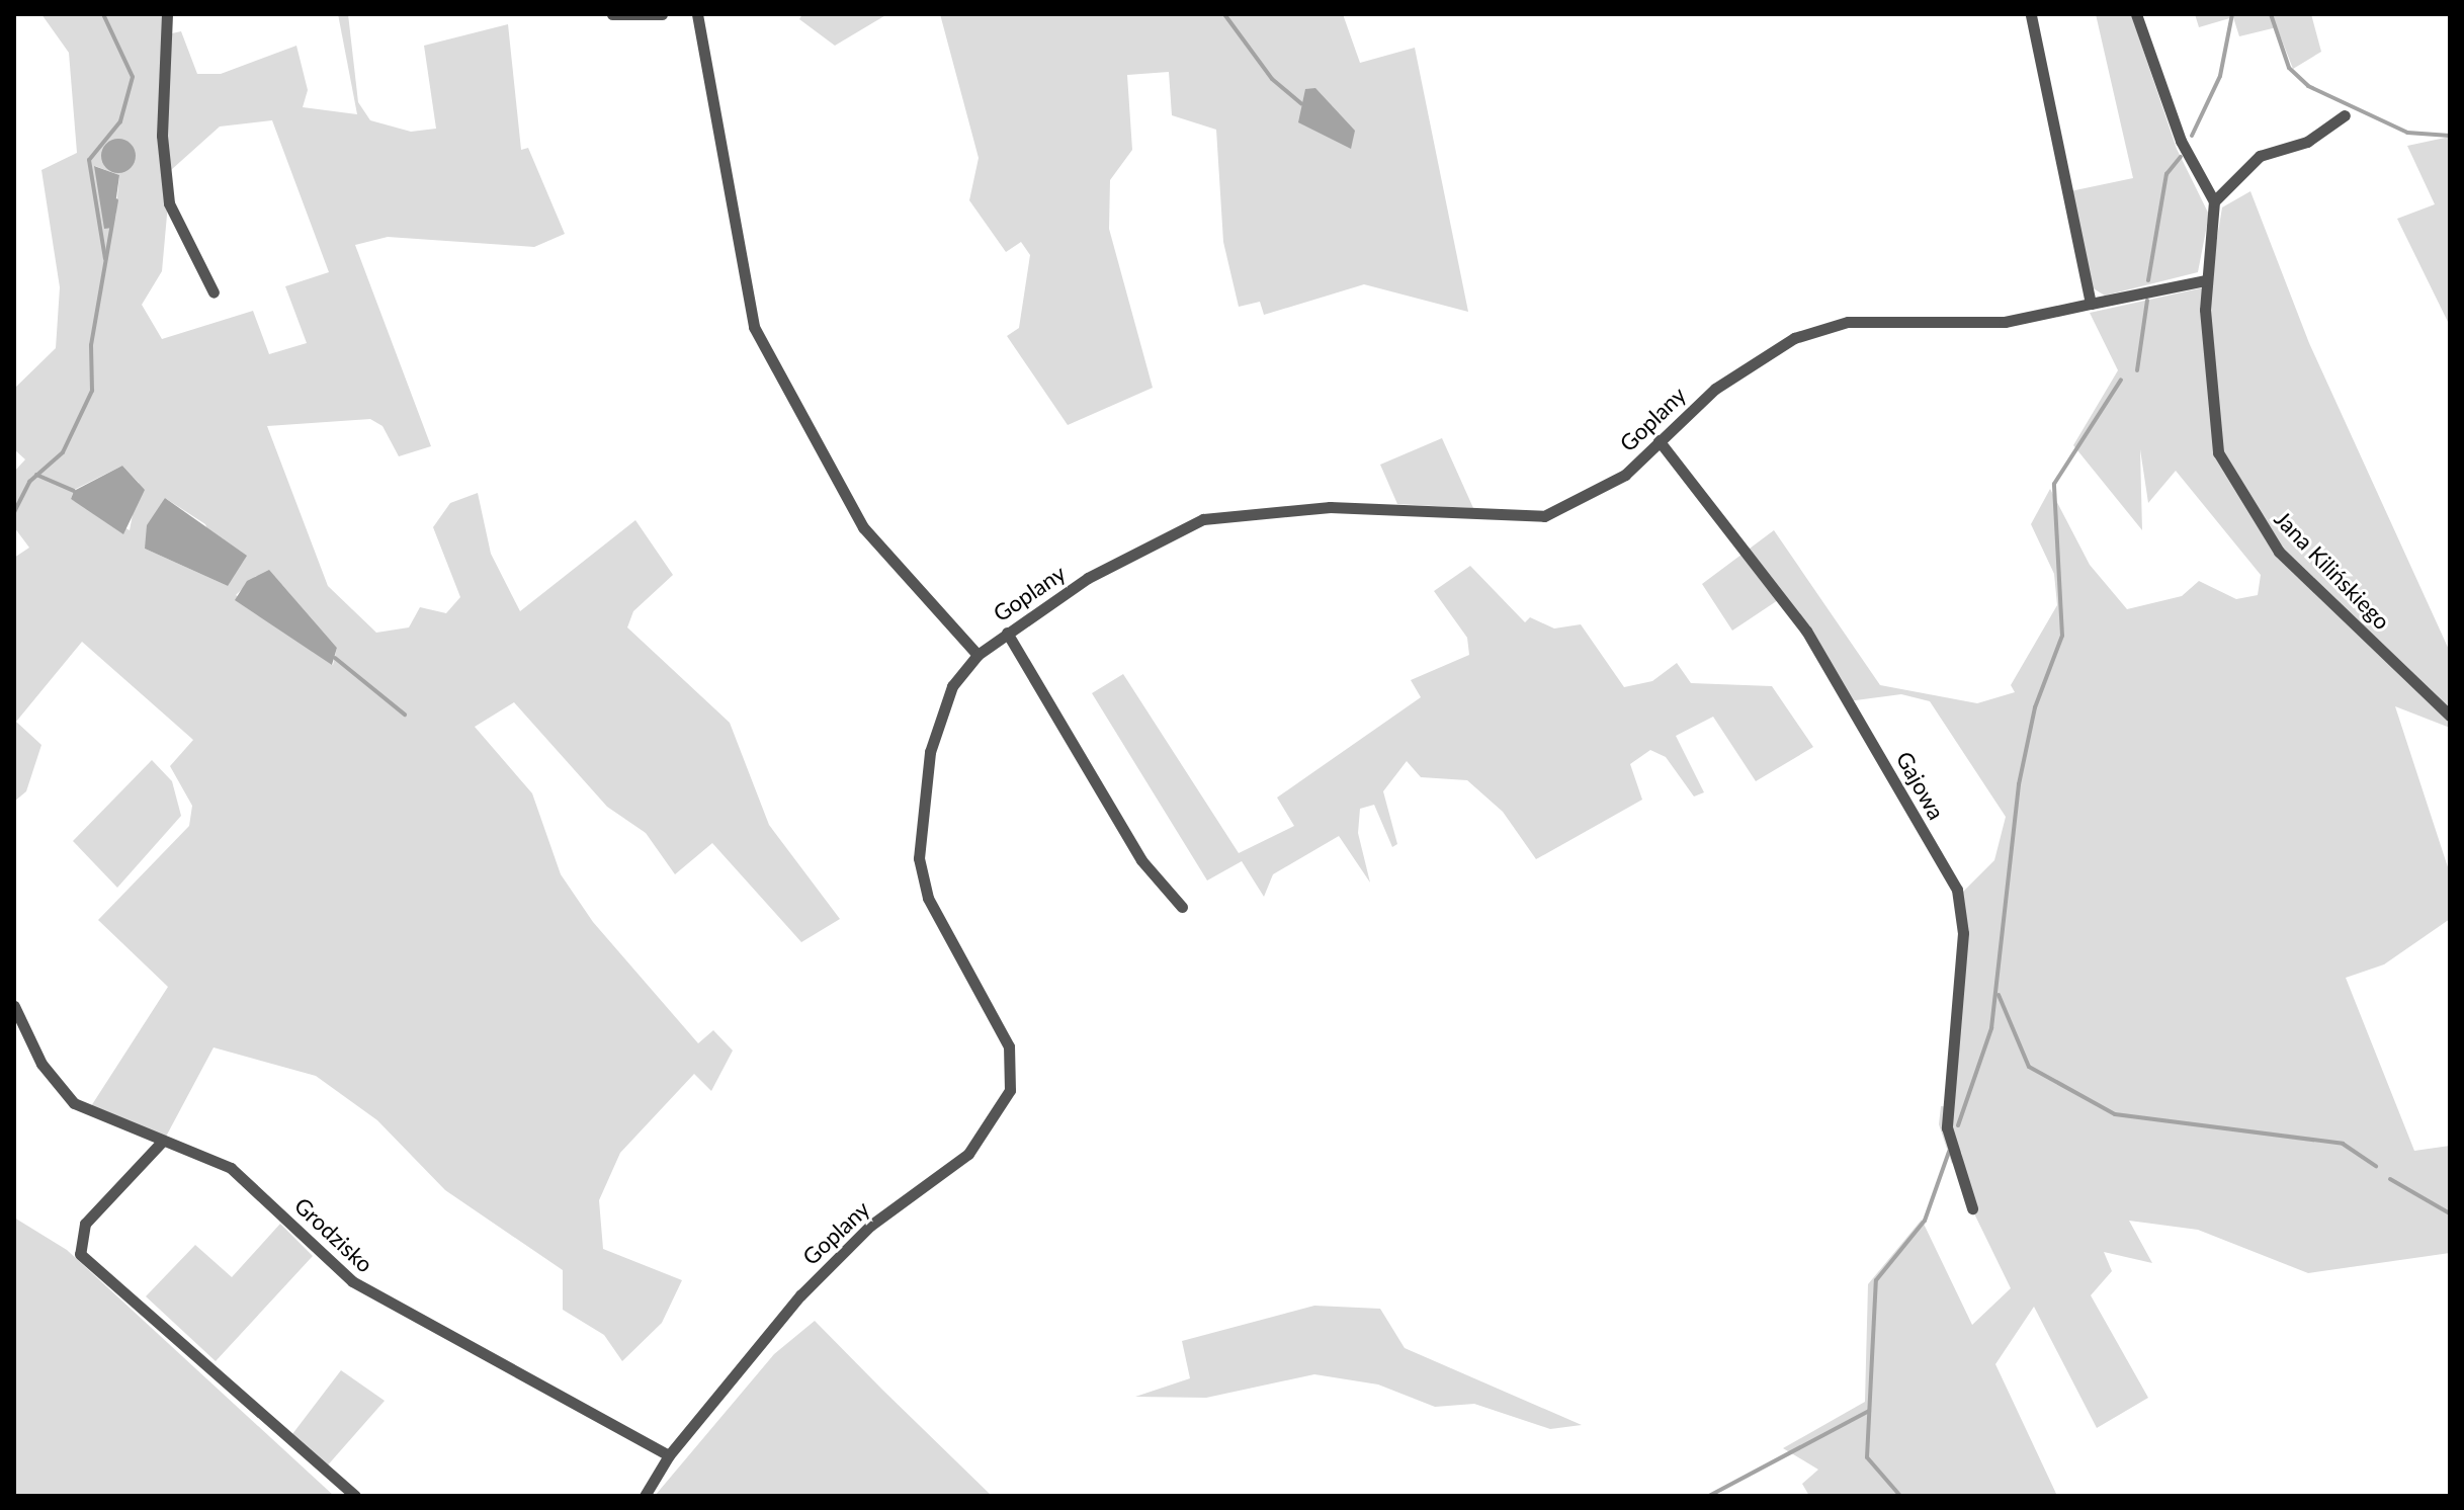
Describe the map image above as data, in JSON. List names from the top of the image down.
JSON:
{
  "streets": {
    "street": [
      "Goplany",
      "Jana Kilińskiego",
      "Gajowa",
      "Grodzisko"
    ]
  },
  "crossings": [
    ["Goplany", "Jana Kilińskiego"],
    ["Goplany", "Gajowa"],
    ["Goplany", "Grodzisko"]
  ]
}
